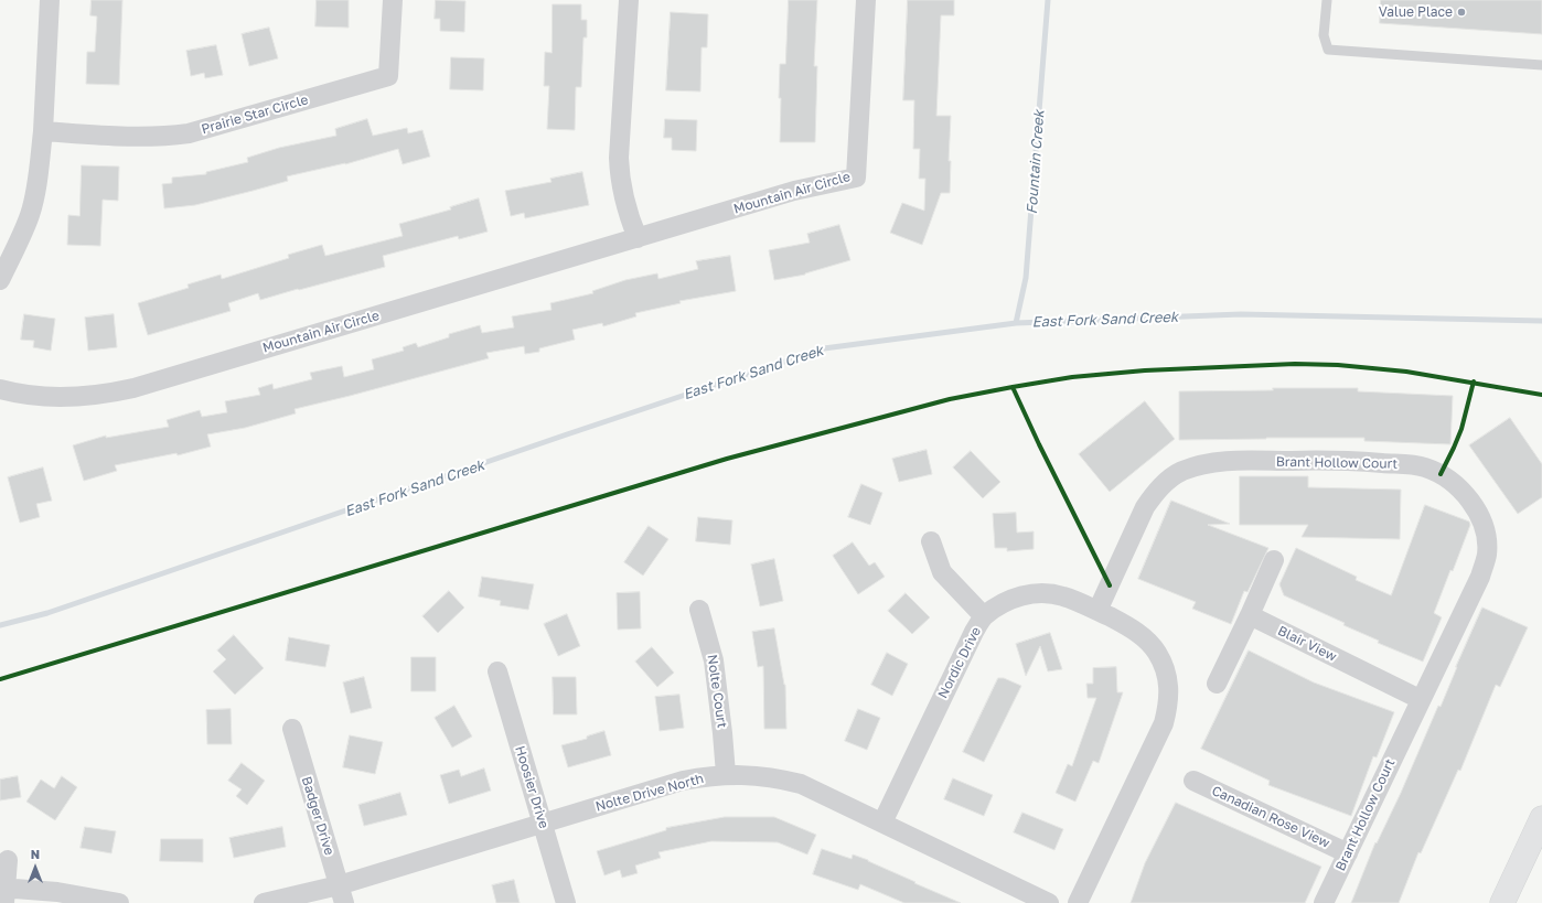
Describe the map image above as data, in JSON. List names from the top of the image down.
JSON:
{
  "streets": {
    "street": [
      "Prairie Star Circle",
      "Mountain Air Circle",
      "Brant Hollow Court",
      "Blair View",
      "Nordic Drive",
      "Nolte Court",
      "Hoosier Drive",
      "Nolte Drive North",
      "Badger Drive",
      "Canadian Rose View"
    ]
  },
  "crossings": [
    ["Brant Hollow Court", "Blair View"],
    ["Brant Hollow Court", "Nordic Drive"],
    ["Brant Hollow Court", "Canadian Rose View"],
    ["Nordic Drive", "Nolte Drive North"],
    ["Nolte Court", "Nolte Drive North"],
    ["Hoosier Drive", "Nolte Drive North"],
    ["Nolte Drive North", "Badger Drive"]
  ],
  "water": ["Fountain Creek", "East Fork Sand Creek"],
  "places": ["Value Place"],
  "north": "top"
}
